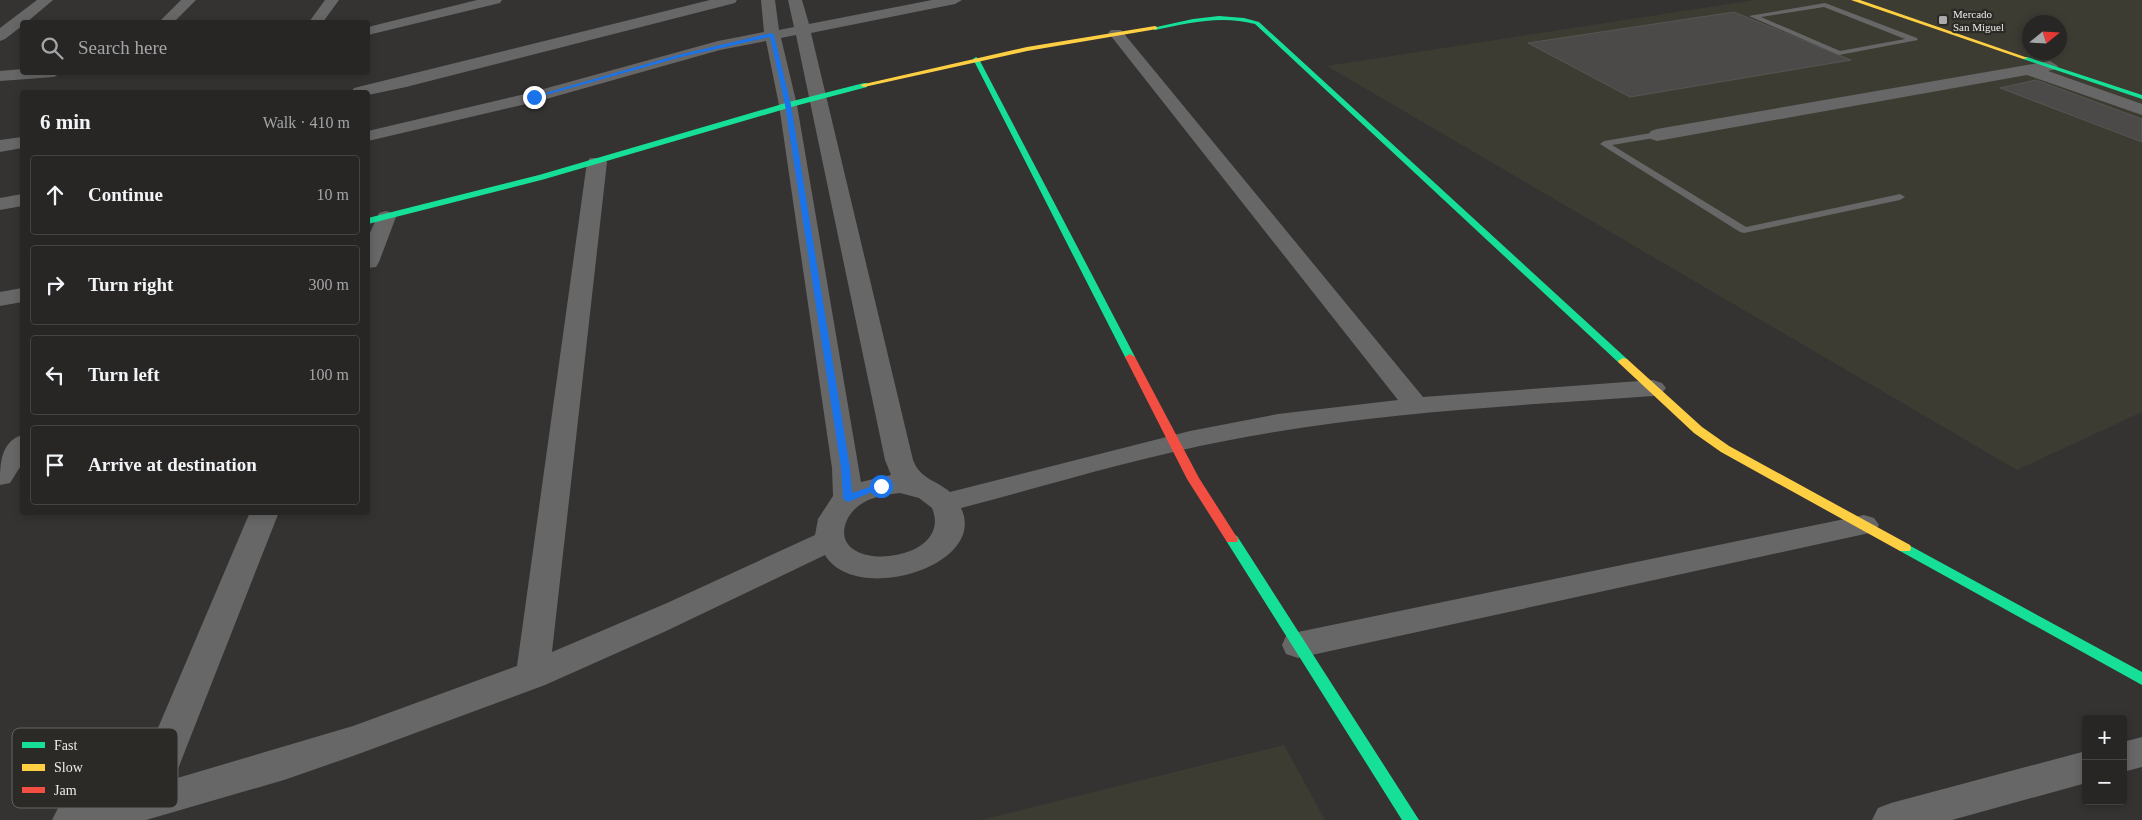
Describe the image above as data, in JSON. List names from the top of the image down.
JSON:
{
  "places": {
    "transit": ["Mercado San Miguel"]
  },
  "legend": ["Fast", "Slow", "Jam"],
  "north": "right",
  "page": {
    "search": "Search here",
    "heading": ["6 min", "Walk · 410 m"],
    "list": [
      ["Continue", "10 m"],
      ["Turn right", "300 m"],
      ["Turn left", "100 m"],
      "Arrive at destination"
    ],
    "map_buttons": ["+", "−"]
  }
}
